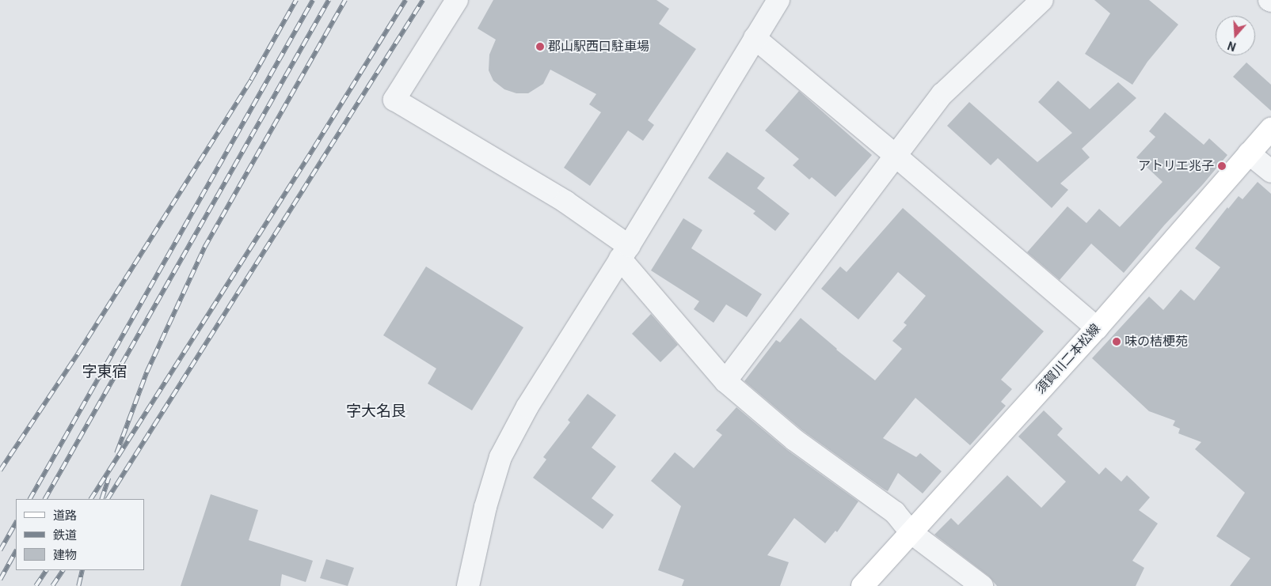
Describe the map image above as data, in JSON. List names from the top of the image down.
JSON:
{
  "streets": {
    "main road": ["須賀川二本松線"]
  },
  "districts": ["字東宿", "字大名艮"],
  "places": ["郡山駅西口駐車場", "アトリエ兆子", "味の桔梗苑"],
  "legend": ["道路", "鉄道", "建物"],
  "north": "bottom"
}
